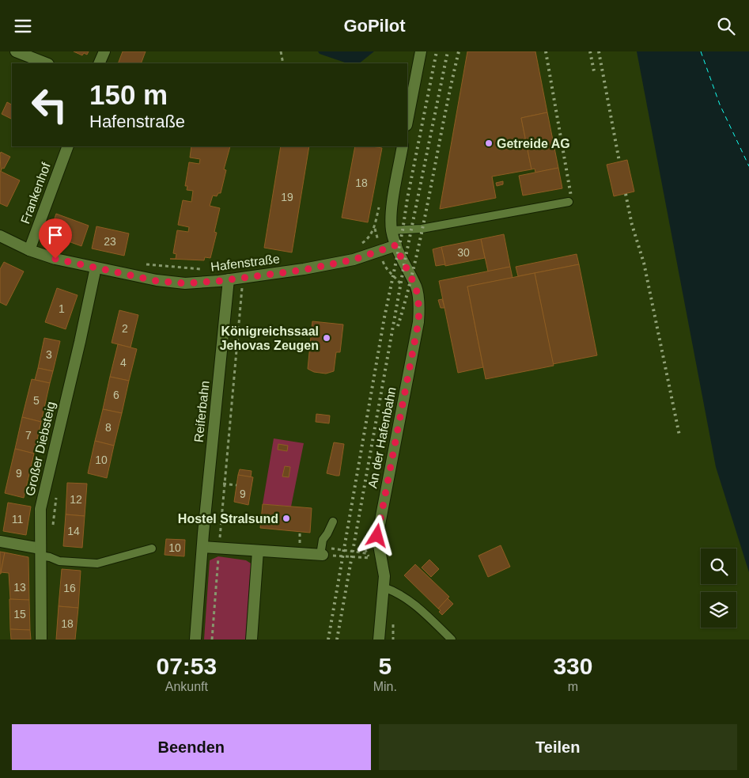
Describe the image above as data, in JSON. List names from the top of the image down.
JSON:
{
  "streets": {
    "street": [
      "Frankenhof",
      "Hafenstraße",
      "Reiferbahn",
      "An der Hafenbahn",
      "Großer Diebsteig"
    ]
  },
  "crossings": [
    ["Frankenhof", "Hafenstraße"],
    ["Hafenstraße", "Reiferbahn"],
    ["Hafenstraße", "An der Hafenbahn"],
    ["Hafenstraße", "Großer Diebsteig"]
  ],
  "places": ["Getreide AG", "Königreichssaal Jehovas Zeugen", "Hostel Stralsund"],
  "house_numbers": [
    "18",
    "19",
    "23",
    "30",
    "1",
    "2",
    "3",
    "4",
    "6",
    "5",
    "8",
    "7",
    "10",
    "9",
    "9",
    "12",
    "11",
    "14",
    "10",
    "13",
    "16",
    "15",
    "18"
  ],
  "page": {
    "header": "GoPilot",
    "turn": ["150 m", "Hafenstraße"],
    "eta": [
      "07:53",
      "Ankunft",
      "5",
      "Min.",
      "330",
      "m"
    ],
    "buttons": ["Beenden", "Teilen"]
  }
}
